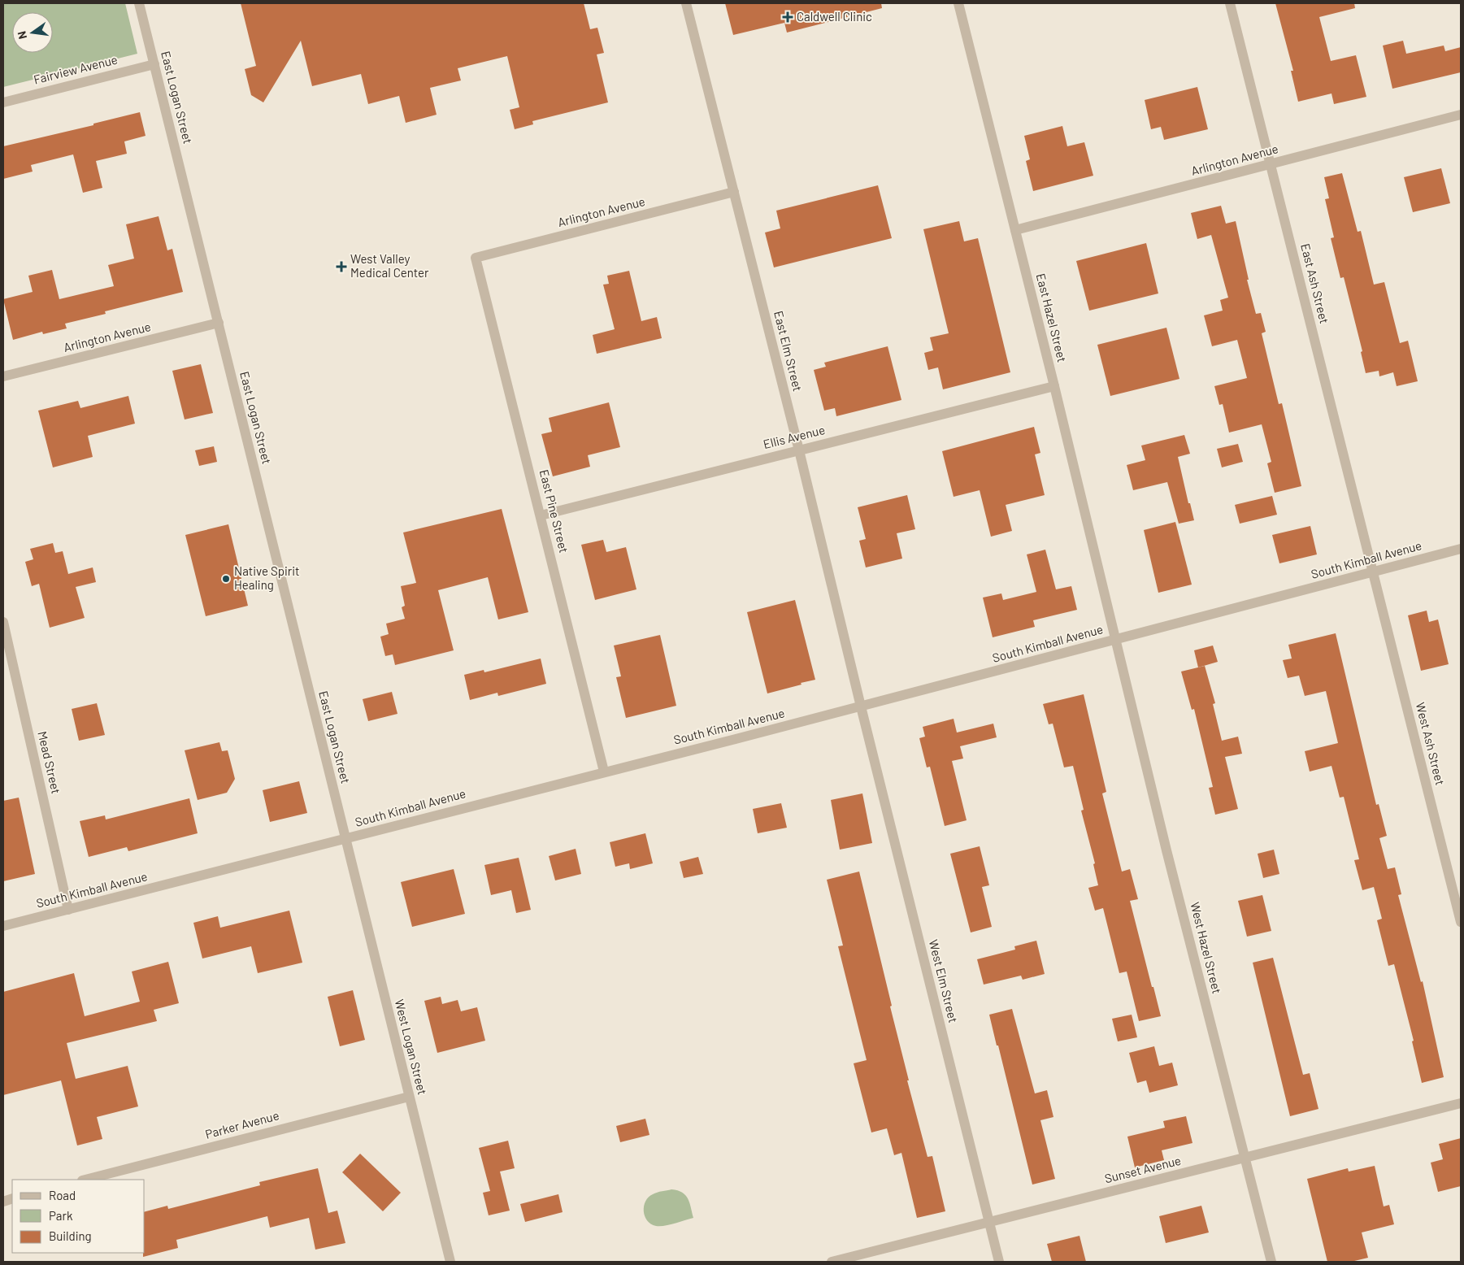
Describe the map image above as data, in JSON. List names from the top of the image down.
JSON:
{
  "streets": {
    "street": [
      "Fairview Avenue",
      "East Logan Street",
      "Arlington Avenue",
      "East Ash Street",
      "East Hazel Street",
      "East Elm Street",
      "Ellis Avenue",
      "East Pine Street",
      "South Kimball Avenue",
      "West Ash Street",
      "Mead Street",
      "West Hazel Street",
      "West Elm Street",
      "West Logan Street",
      "Parker Avenue",
      "Sunset Avenue"
    ]
  },
  "crossings": [
    ["Fairview Avenue", "East Logan Street"],
    ["East Logan Street", "Arlington Avenue"],
    ["East Logan Street", "South Kimball Avenue"],
    ["East Logan Street", "West Logan Street"],
    ["Arlington Avenue", "East Ash Street"],
    ["Arlington Avenue", "East Hazel Street"],
    ["Arlington Avenue", "East Elm Street"],
    ["Arlington Avenue", "East Pine Street"],
    ["East Ash Street", "South Kimball Avenue"],
    ["East Ash Street", "West Ash Street"],
    ["East Hazel Street", "Ellis Avenue"],
    ["East Hazel Street", "South Kimball Avenue"],
    ["East Hazel Street", "West Hazel Street"],
    ["East Elm Street", "Ellis Avenue"],
    ["East Elm Street", "South Kimball Avenue"],
    ["East Elm Street", "West Elm Street"],
    ["Ellis Avenue", "East Pine Street"],
    ["East Pine Street", "South Kimball Avenue"],
    ["South Kimball Avenue", "West Ash Street"],
    ["South Kimball Avenue", "Mead Street"],
    ["South Kimball Avenue", "West Hazel Street"],
    ["South Kimball Avenue", "West Elm Street"],
    ["South Kimball Avenue", "West Logan Street"],
    ["West Hazel Street", "Sunset Avenue"],
    ["West Elm Street", "Sunset Avenue"],
    ["West Logan Street", "Parker Avenue"]
  ],
  "places": {
    "health": ["Caldwell Clinic", "West Valley Medical Center"],
    "other": ["Native Spirit Healing"]
  },
  "legend": ["Road", "Park", "Building"],
  "north": "left"
}
